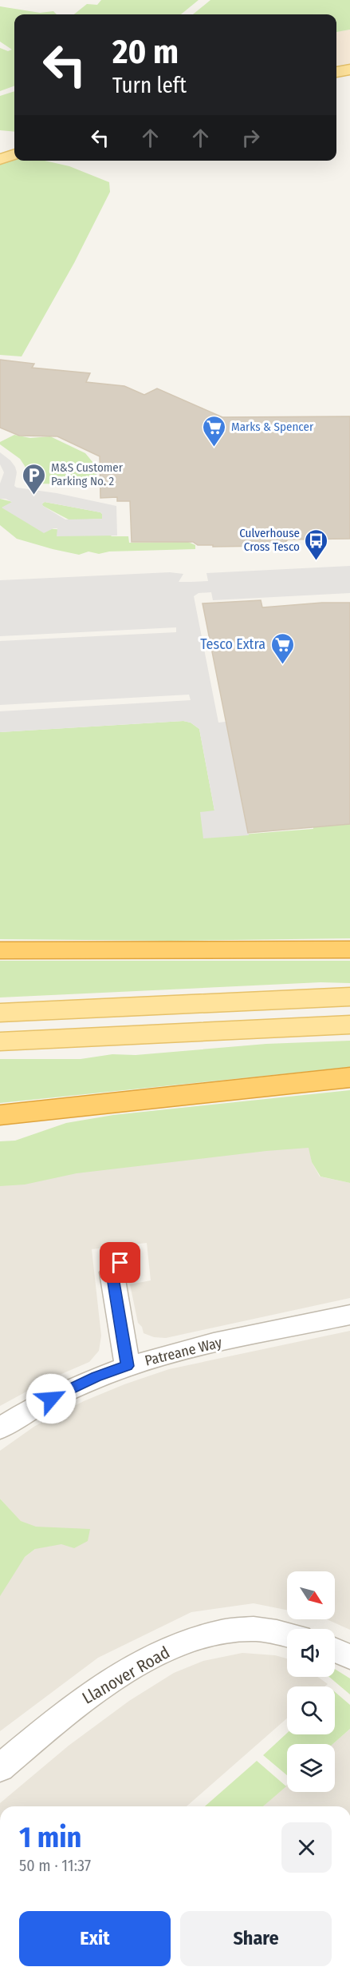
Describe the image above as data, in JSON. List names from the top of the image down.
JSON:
{
  "streets": {
    "street": ["Patreane Way", "Llanover Road"]
  },
  "places": {
    "supermarket": ["Marks & Spencer", "Tesco Extra"],
    "parking": ["M&S Customer Parking No. 2"],
    "bus stop": ["Culverhouse Cross Tesco"]
  },
  "north": "bottom right",
  "page": {
    "turn": ["20 m", "Turn left"],
    "heading": ["1 min", "50 m · 11:37"],
    "buttons": ["Exit", "Share"]
  }
}
